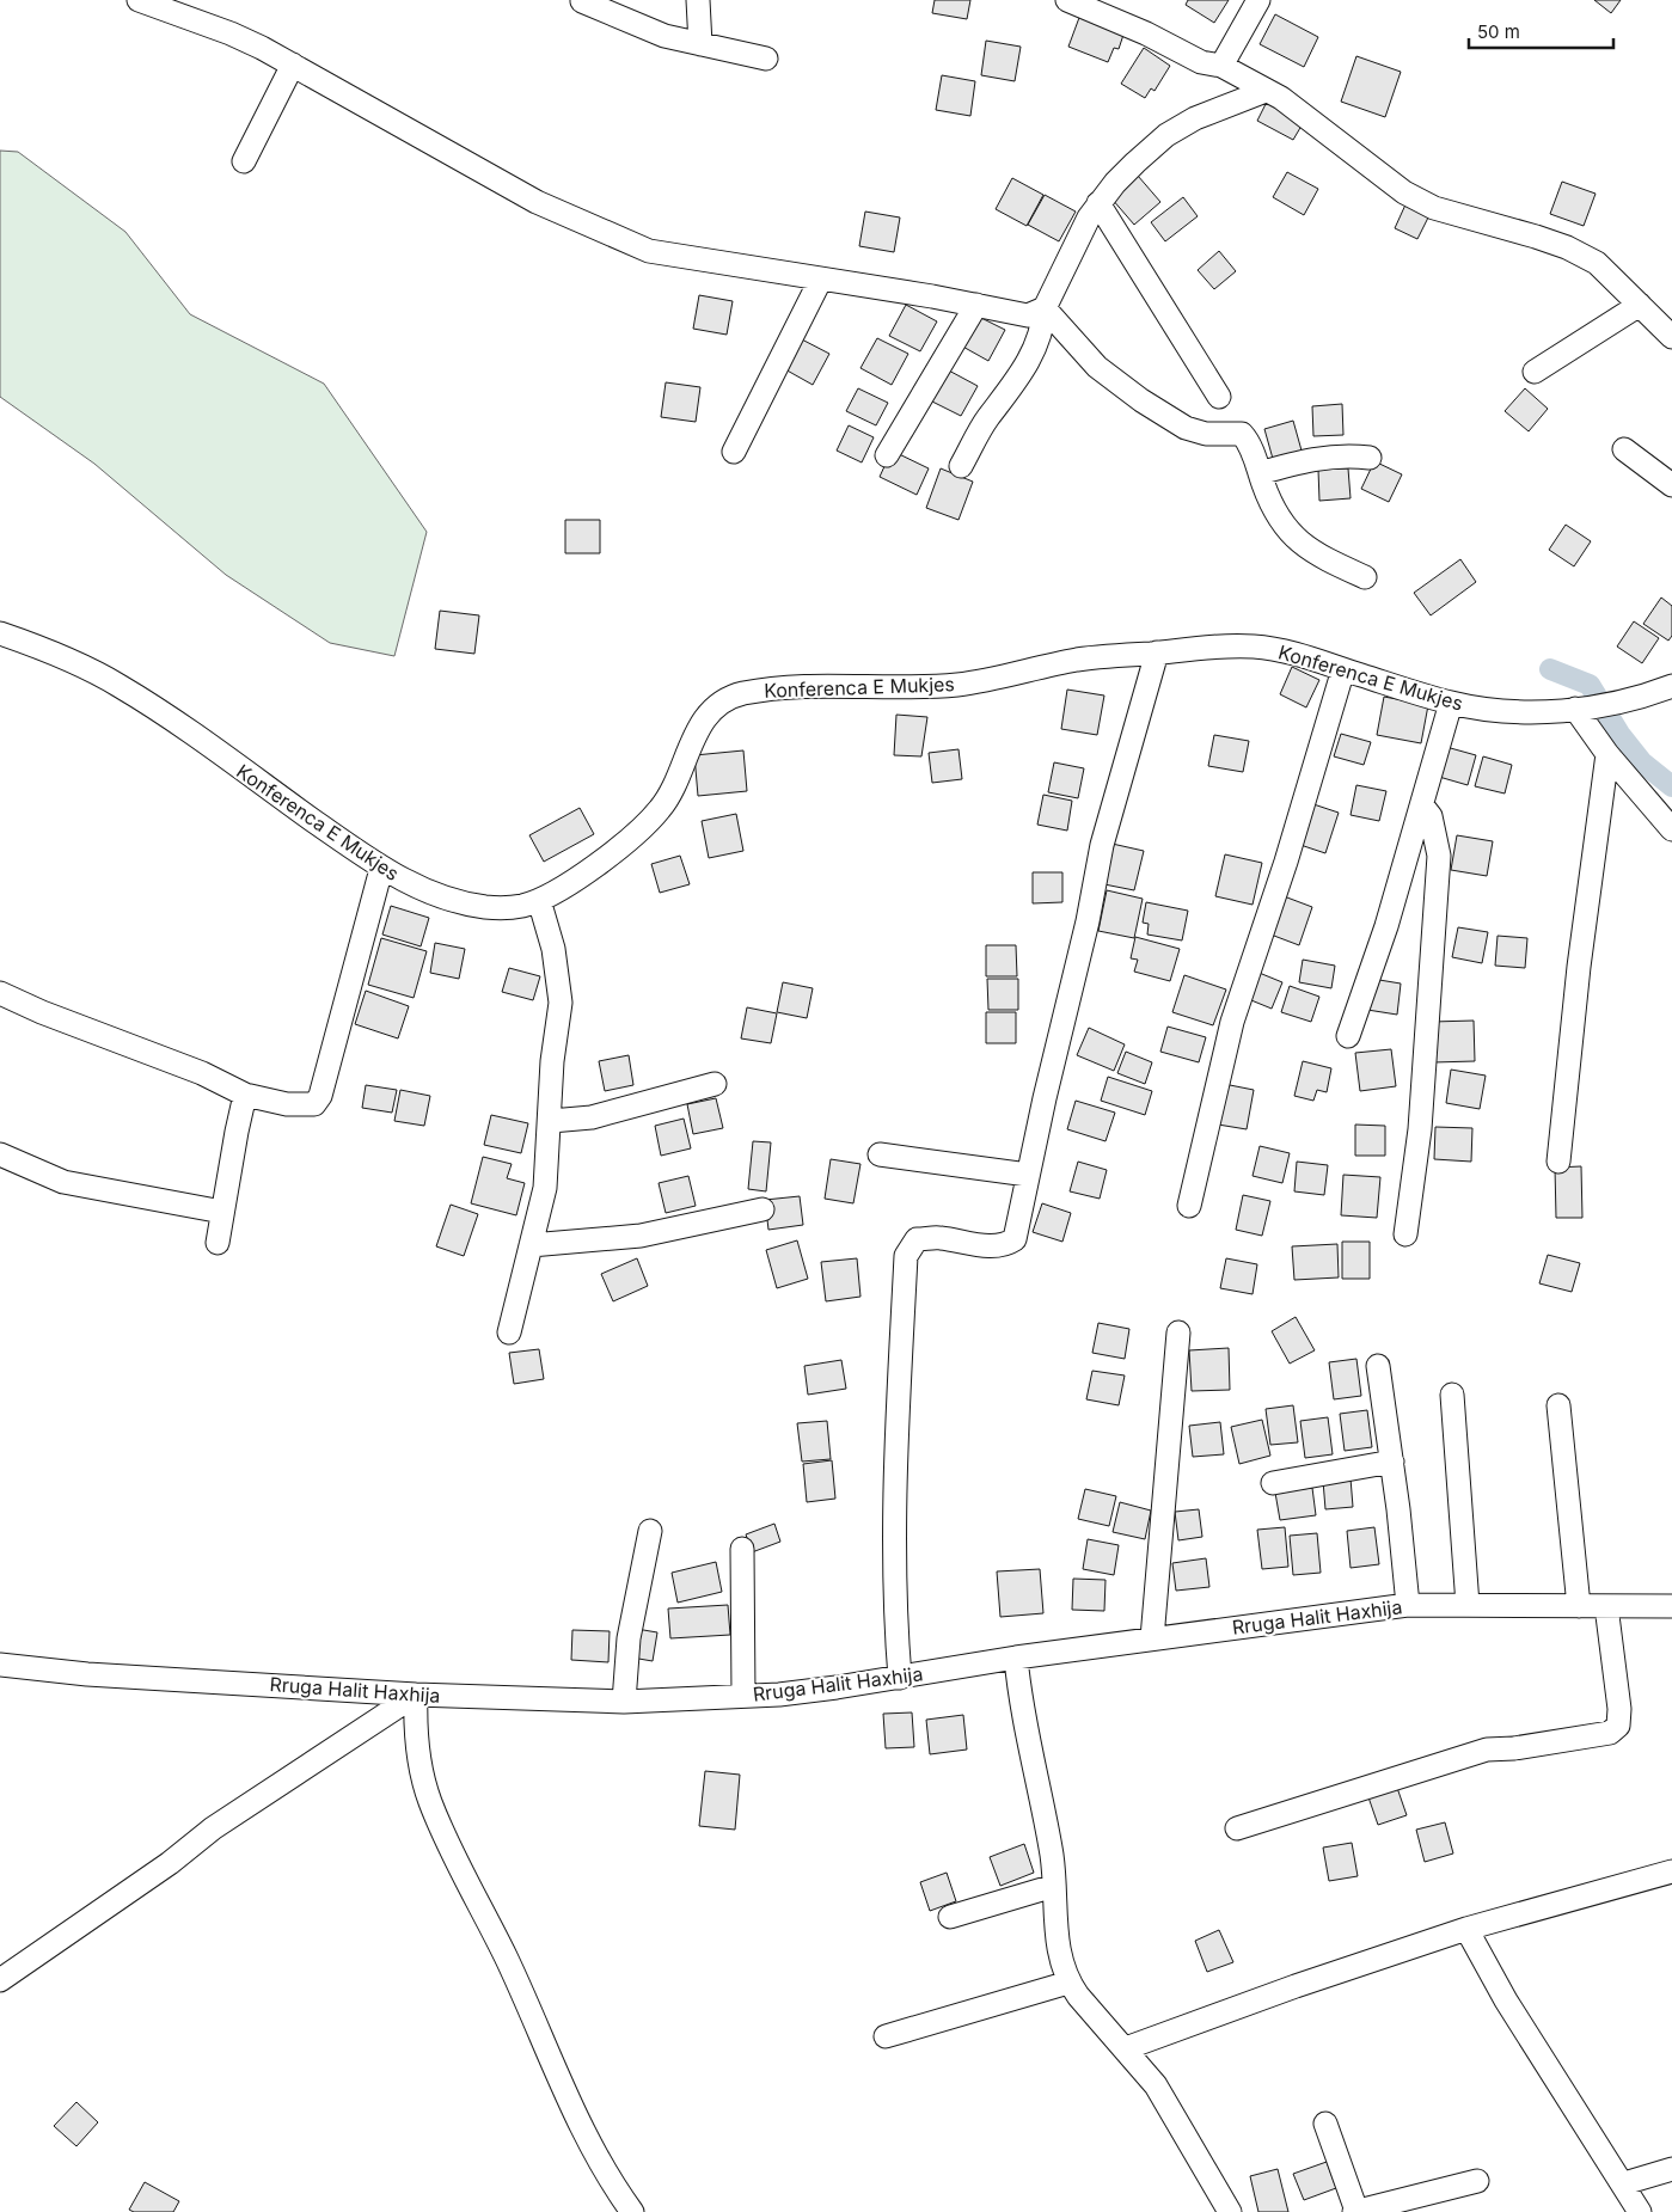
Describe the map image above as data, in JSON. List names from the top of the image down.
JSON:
{
  "streets": {
    "street": ["Konferenca E Mukjes", "Rruga Halit Haxhija"]
  },
  "scale_bar": "50 m"
}
